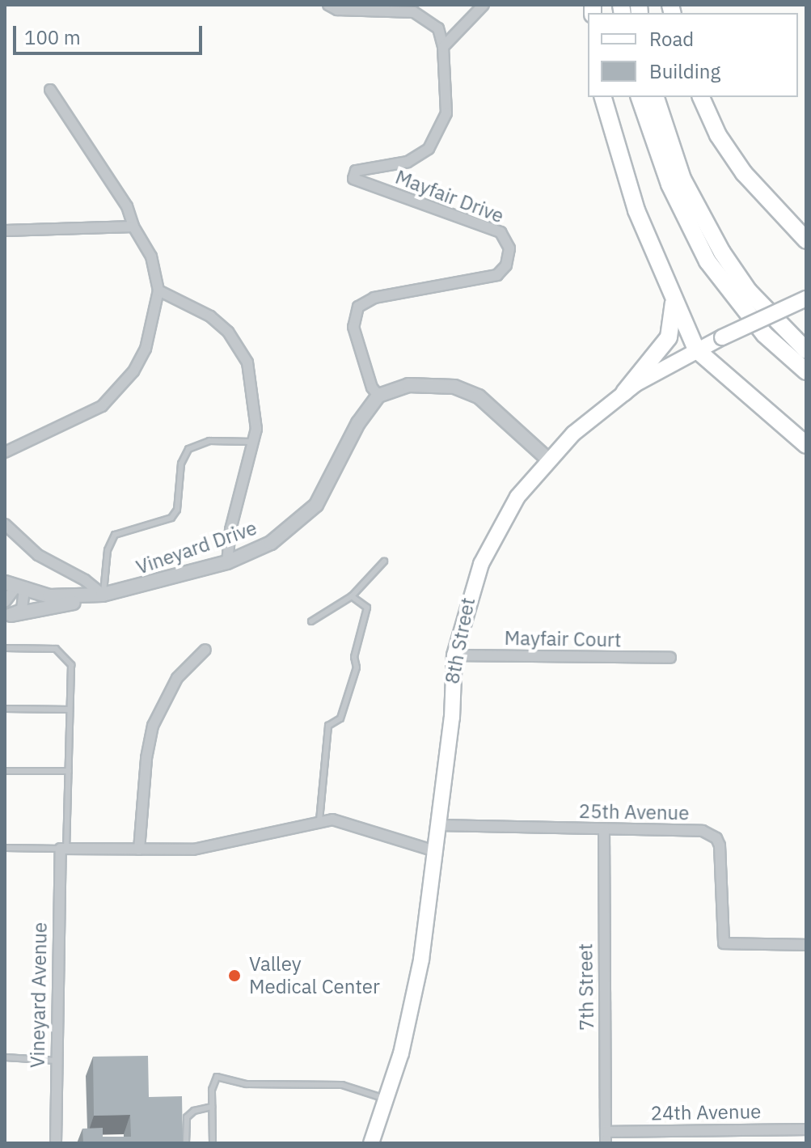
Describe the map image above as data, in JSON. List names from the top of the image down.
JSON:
{
  "streets": {
    "main road": ["8th Street"],
    "street": [
      "Mayfair Drive",
      "Vineyard Drive",
      "Mayfair Court",
      "25th Avenue",
      "7th Street",
      "Vineyard Avenue",
      "24th Avenue"
    ]
  },
  "crossings": [
    ["Mayfair Drive", "Vineyard Drive"],
    ["Mayfair Court", "8th Street"],
    ["8th Street", "25th Avenue"],
    ["25th Avenue", "7th Street"],
    ["7th Street", "24th Avenue"]
  ],
  "places": ["Valley Medical Center"],
  "legend": ["Road", "Building"],
  "scale_bar": "100 m"
}
